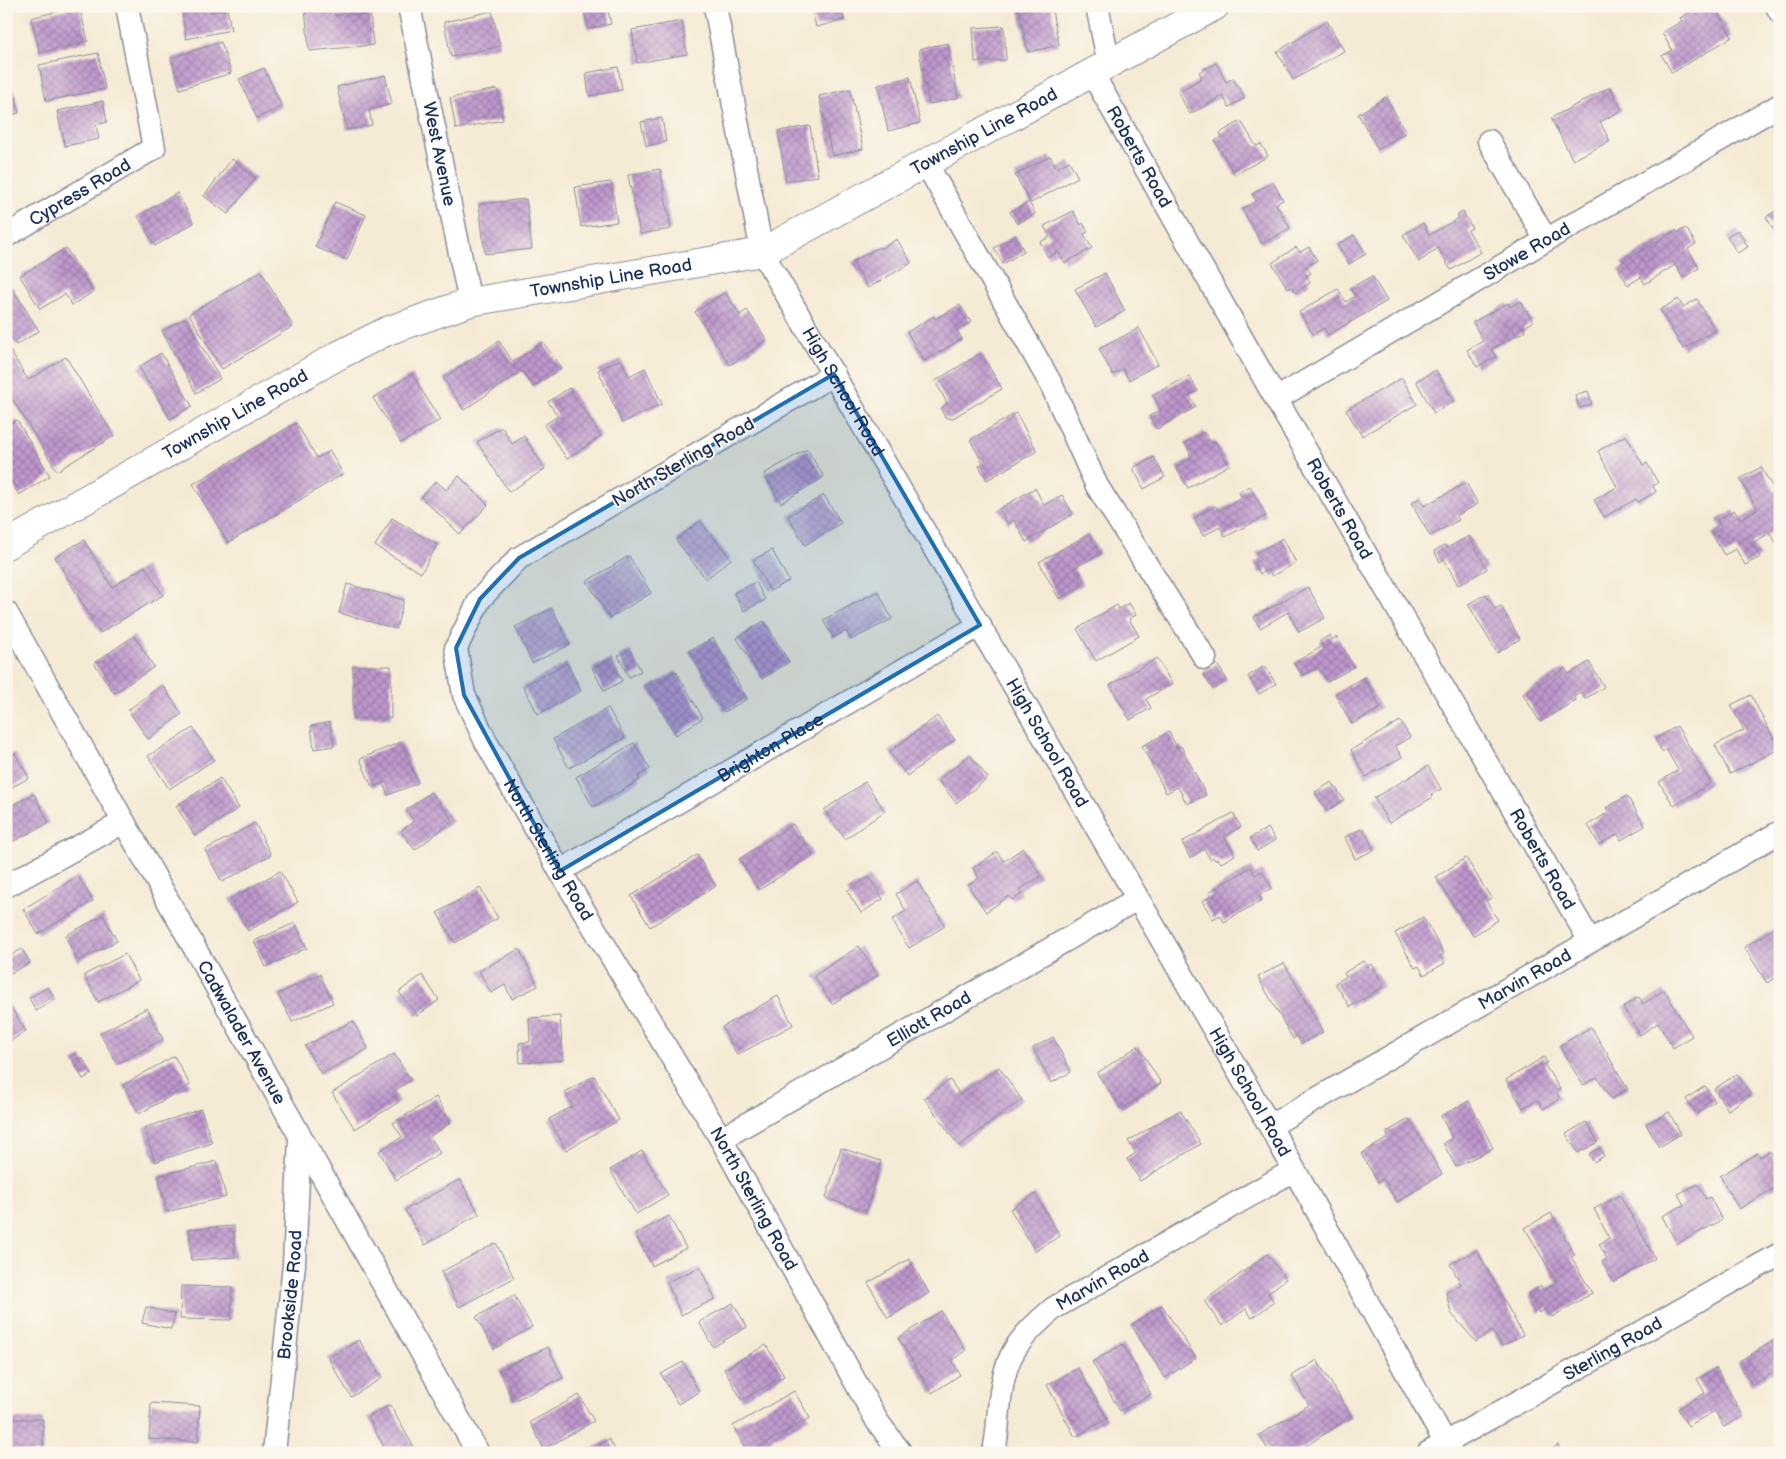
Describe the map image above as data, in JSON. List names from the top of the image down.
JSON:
{
  "streets": {
    "main road": ["Township Line Road"],
    "street": [
      "West Avenue",
      "Roberts Road",
      "Cypress Road",
      "Stowe Road",
      "High School Road",
      "North Sterling Road",
      "Brighton Place",
      "Marvin Road",
      "Elliott Road",
      "Cadwalader Avenue",
      "Brookside Road",
      "Sterling Road"
    ]
  },
  "crossings": [
    ["Township Line Road", "West Avenue"],
    ["Township Line Road", "Roberts Road"],
    ["Township Line Road", "High School Road"],
    ["Roberts Road", "Stowe Road"],
    ["Roberts Road", "Marvin Road"],
    ["High School Road", "North Sterling Road"],
    ["High School Road", "Brighton Place"],
    ["High School Road", "Marvin Road"],
    ["High School Road", "Elliott Road"],
    ["High School Road", "Sterling Road"],
    ["North Sterling Road", "Brighton Place"],
    ["North Sterling Road", "Elliott Road"],
    ["Cadwalader Avenue", "Brookside Road"]
  ]
}
